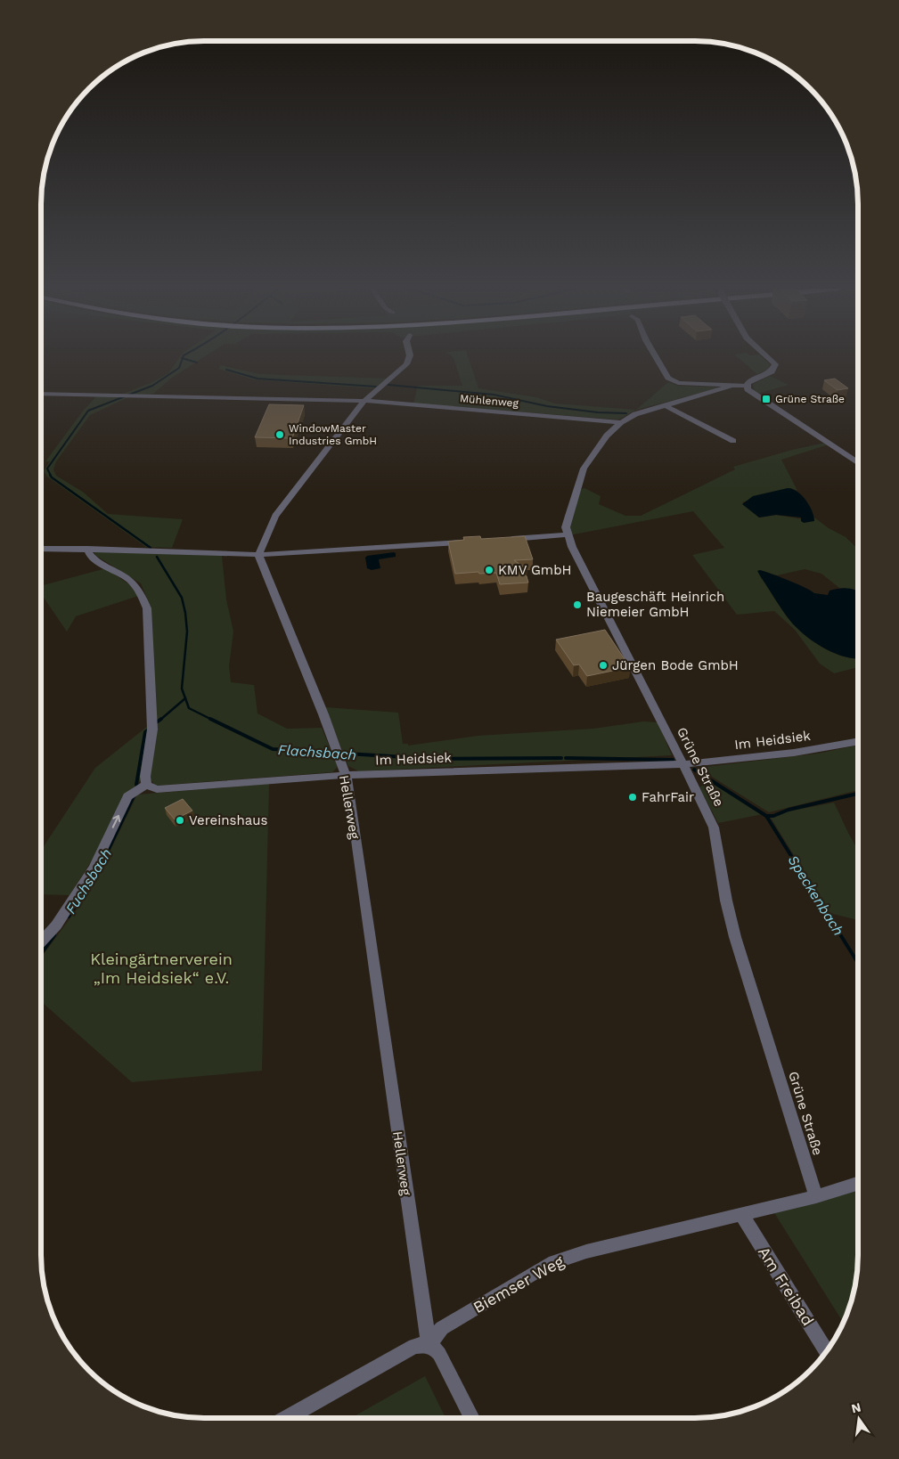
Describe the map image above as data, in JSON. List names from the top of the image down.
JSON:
{
  "streets": {
    "street": [
      "Mühlenweg",
      "Im Heidsiek",
      "Grüne Straße",
      "Hellerweg",
      "Biemser Weg",
      "Am Freibad"
    ]
  },
  "crossings": [
    ["Im Heidsiek", "Grüne Straße"],
    ["Im Heidsiek", "Hellerweg"],
    ["Grüne Straße", "Biemser Weg"],
    ["Hellerweg", "Biemser Weg"],
    ["Biemser Weg", "Am Freibad"]
  ],
  "water": ["Flachsbach", "Fuchsbach", "Speckenbach"],
  "parks": ["Kleingärtnerverein „Im Heidsiek“ e.V."],
  "places": {
    "transit": ["Grüne Straße"],
    "other": [
      "WindowMaster Industries GmbH",
      "KMV GmbH",
      "Baugeschäft Heinrich Niemeier GmbH",
      "Jürgen Bode GmbH",
      "FahrFair",
      "Vereinshaus"
    ]
  },
  "north": "top"
}
